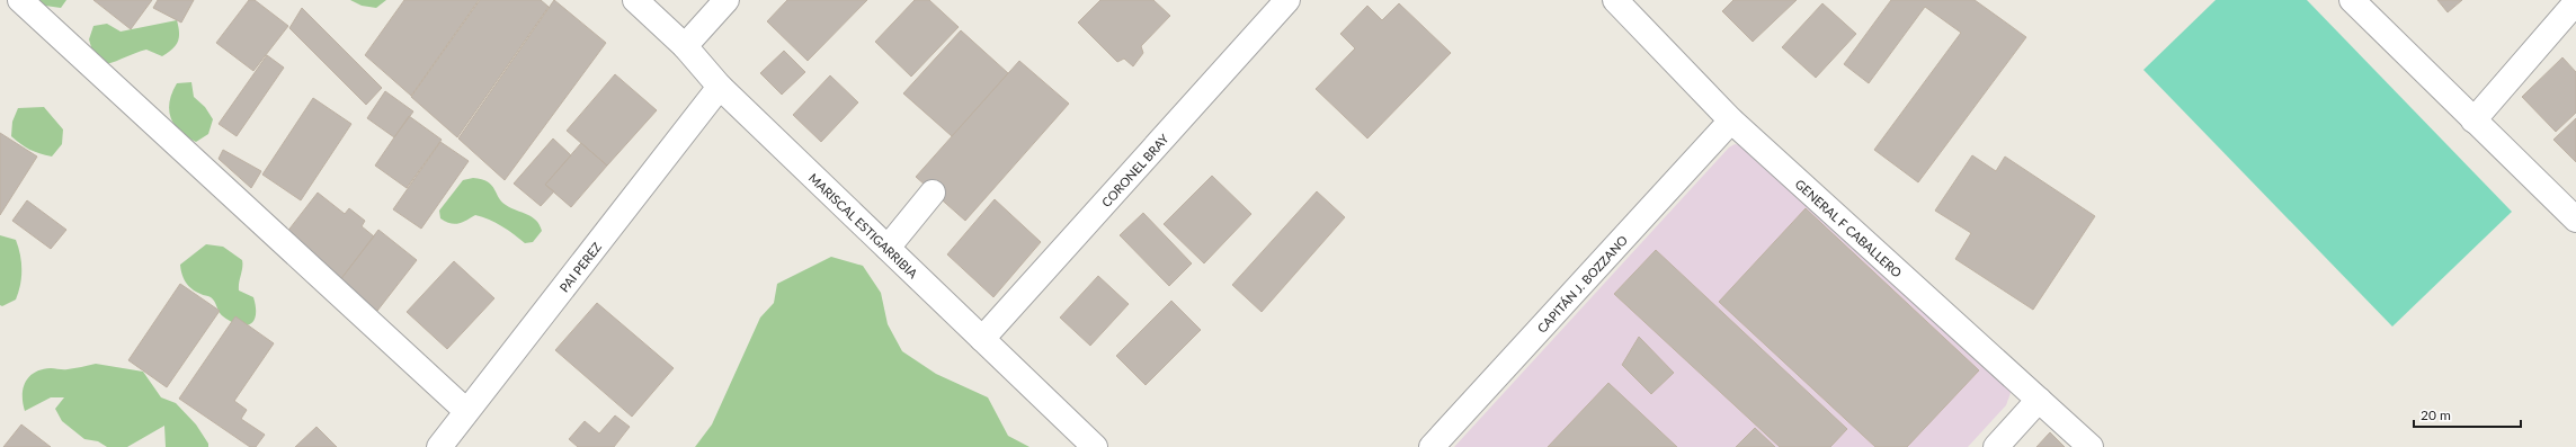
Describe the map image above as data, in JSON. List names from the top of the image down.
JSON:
{
  "streets": {
    "street": [
      "CORONEL BRAY",
      "MARISCAL ESTIGARRIBIA",
      "GENERAL F CABALLERO",
      "PAI PEREZ",
      "CAPITÁN J. BOZZANO"
    ]
  },
  "crossings": [
    ["CORONEL BRAY", "MARISCAL ESTIGARRIBIA"],
    ["MARISCAL ESTIGARRIBIA", "PAI PEREZ"],
    ["GENERAL F CABALLERO", "CAPITÁN J. BOZZANO"]
  ],
  "scale_bar": "20 m"
}
